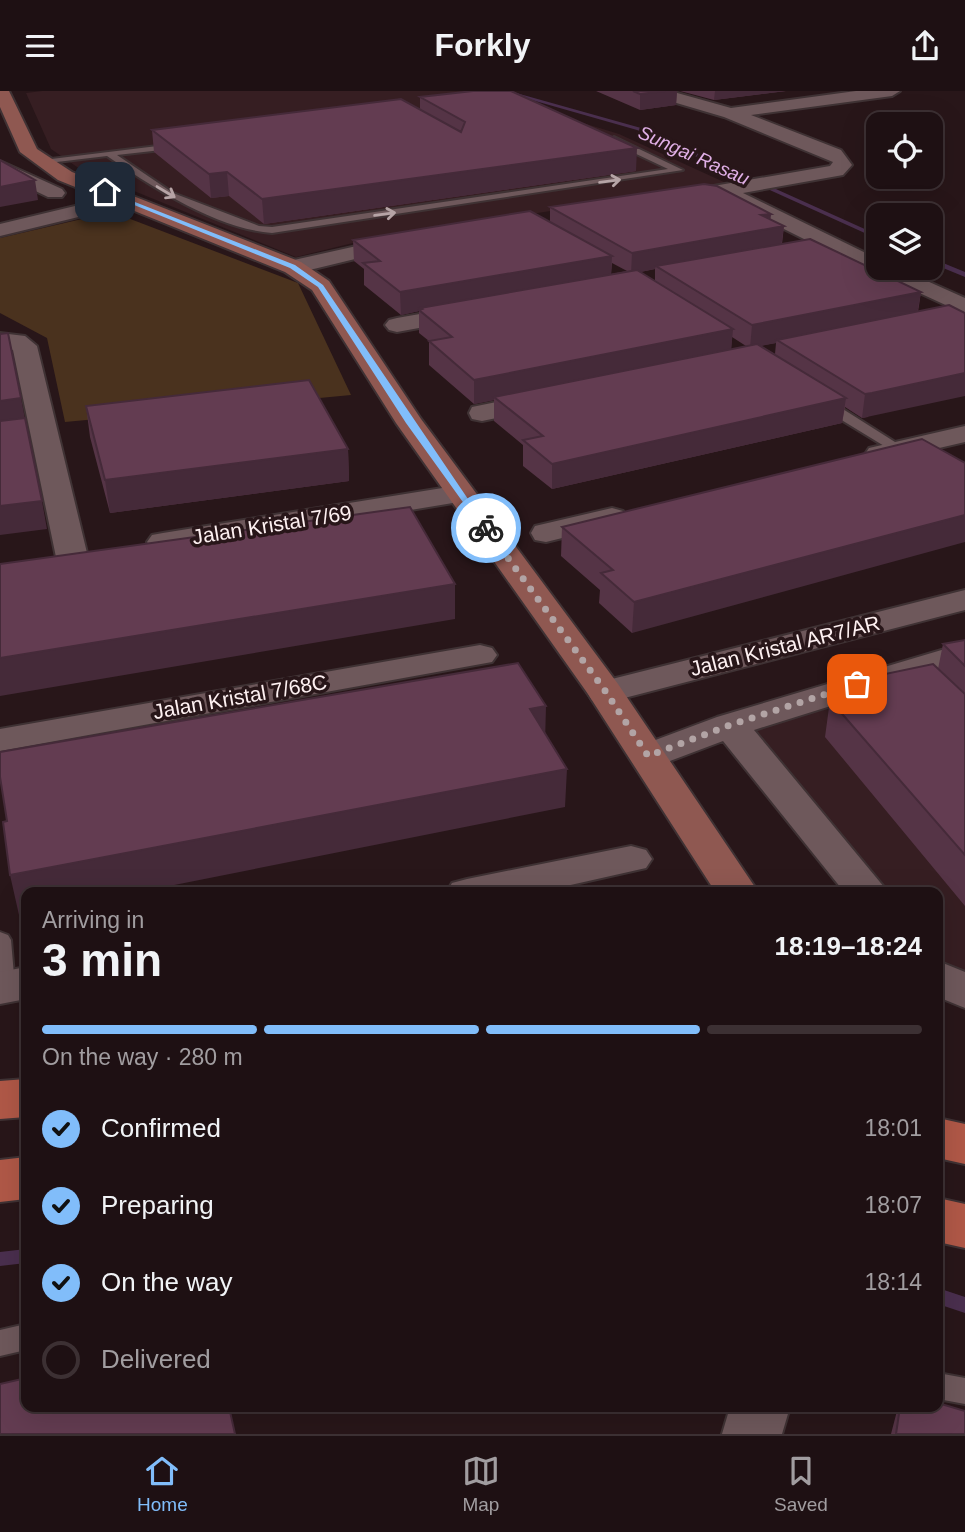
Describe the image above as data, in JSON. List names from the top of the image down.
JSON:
{
  "streets": {
    "street": ["Jalan Kristal 7/69", "Jalan Kristal AR7/AR", "Jalan Kristal 7/68C"]
  },
  "water": ["Sungai Rasau"],
  "page": {
    "header": "Forkly",
    "heading": ["3 min", "Arriving in", "18:19–18:24"],
    "bar": "On the way · 280 m",
    "list": [
      ["Confirmed", "18:01"],
      ["Preparing", "18:07"],
      ["On the way", "18:14"],
      "Delivered"
    ],
    "tabs": ["Home", "Map", "Saved"]
  }
}
